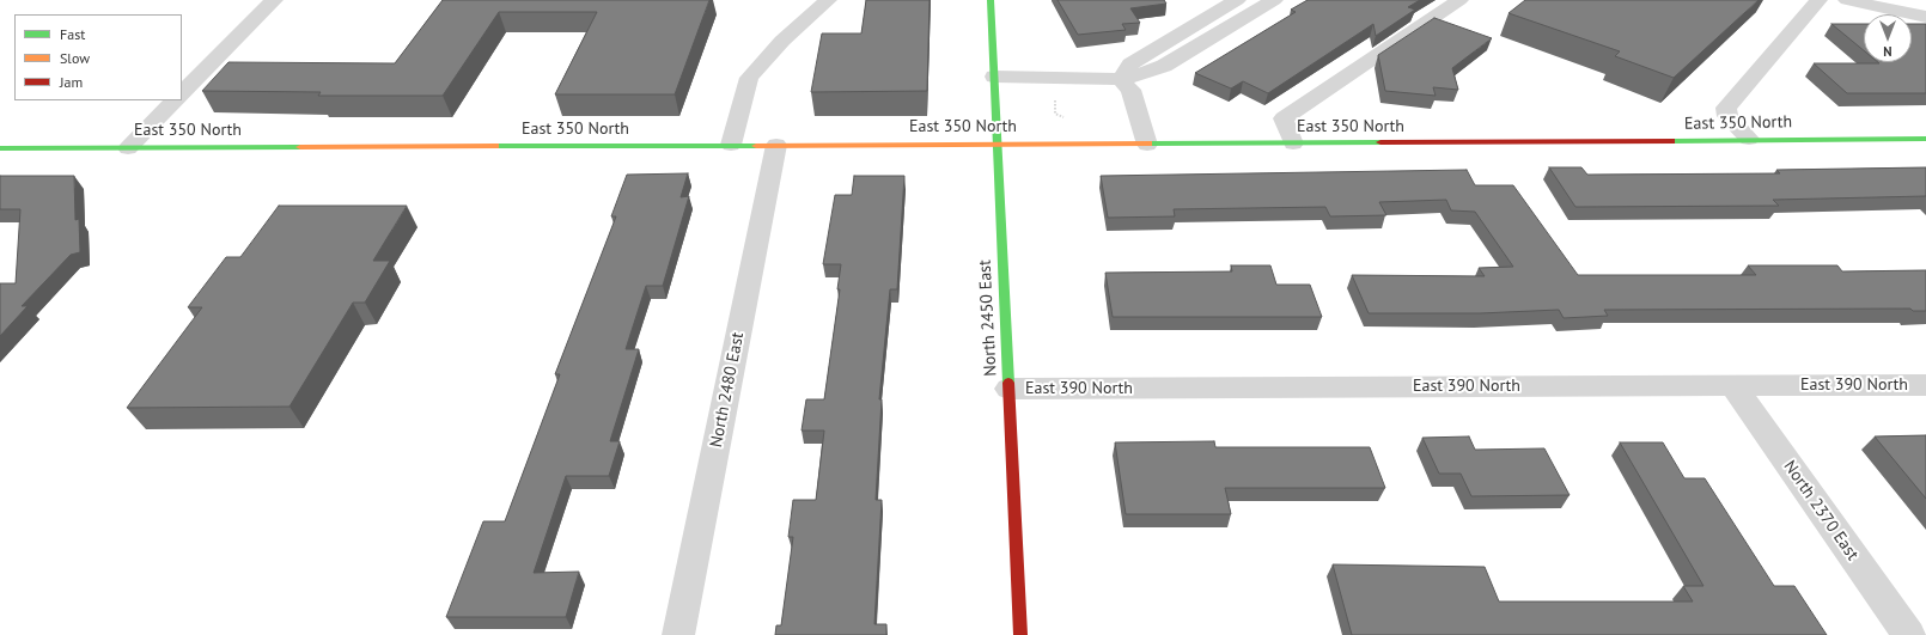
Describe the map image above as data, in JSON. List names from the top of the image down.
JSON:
{
  "streets": {
    "street": [
      "East 350 North",
      "North 2450 East",
      "East 390 North",
      "North 2480 East",
      "North 2370 East"
    ]
  },
  "crossings": [
    ["East 350 North", "North 2450 East"],
    ["East 350 North", "North 2480 East"],
    ["North 2450 East", "East 390 North"],
    ["East 390 North", "North 2370 East"]
  ],
  "legend": ["Fast", "Slow", "Jam"],
  "north": "bottom"
}
